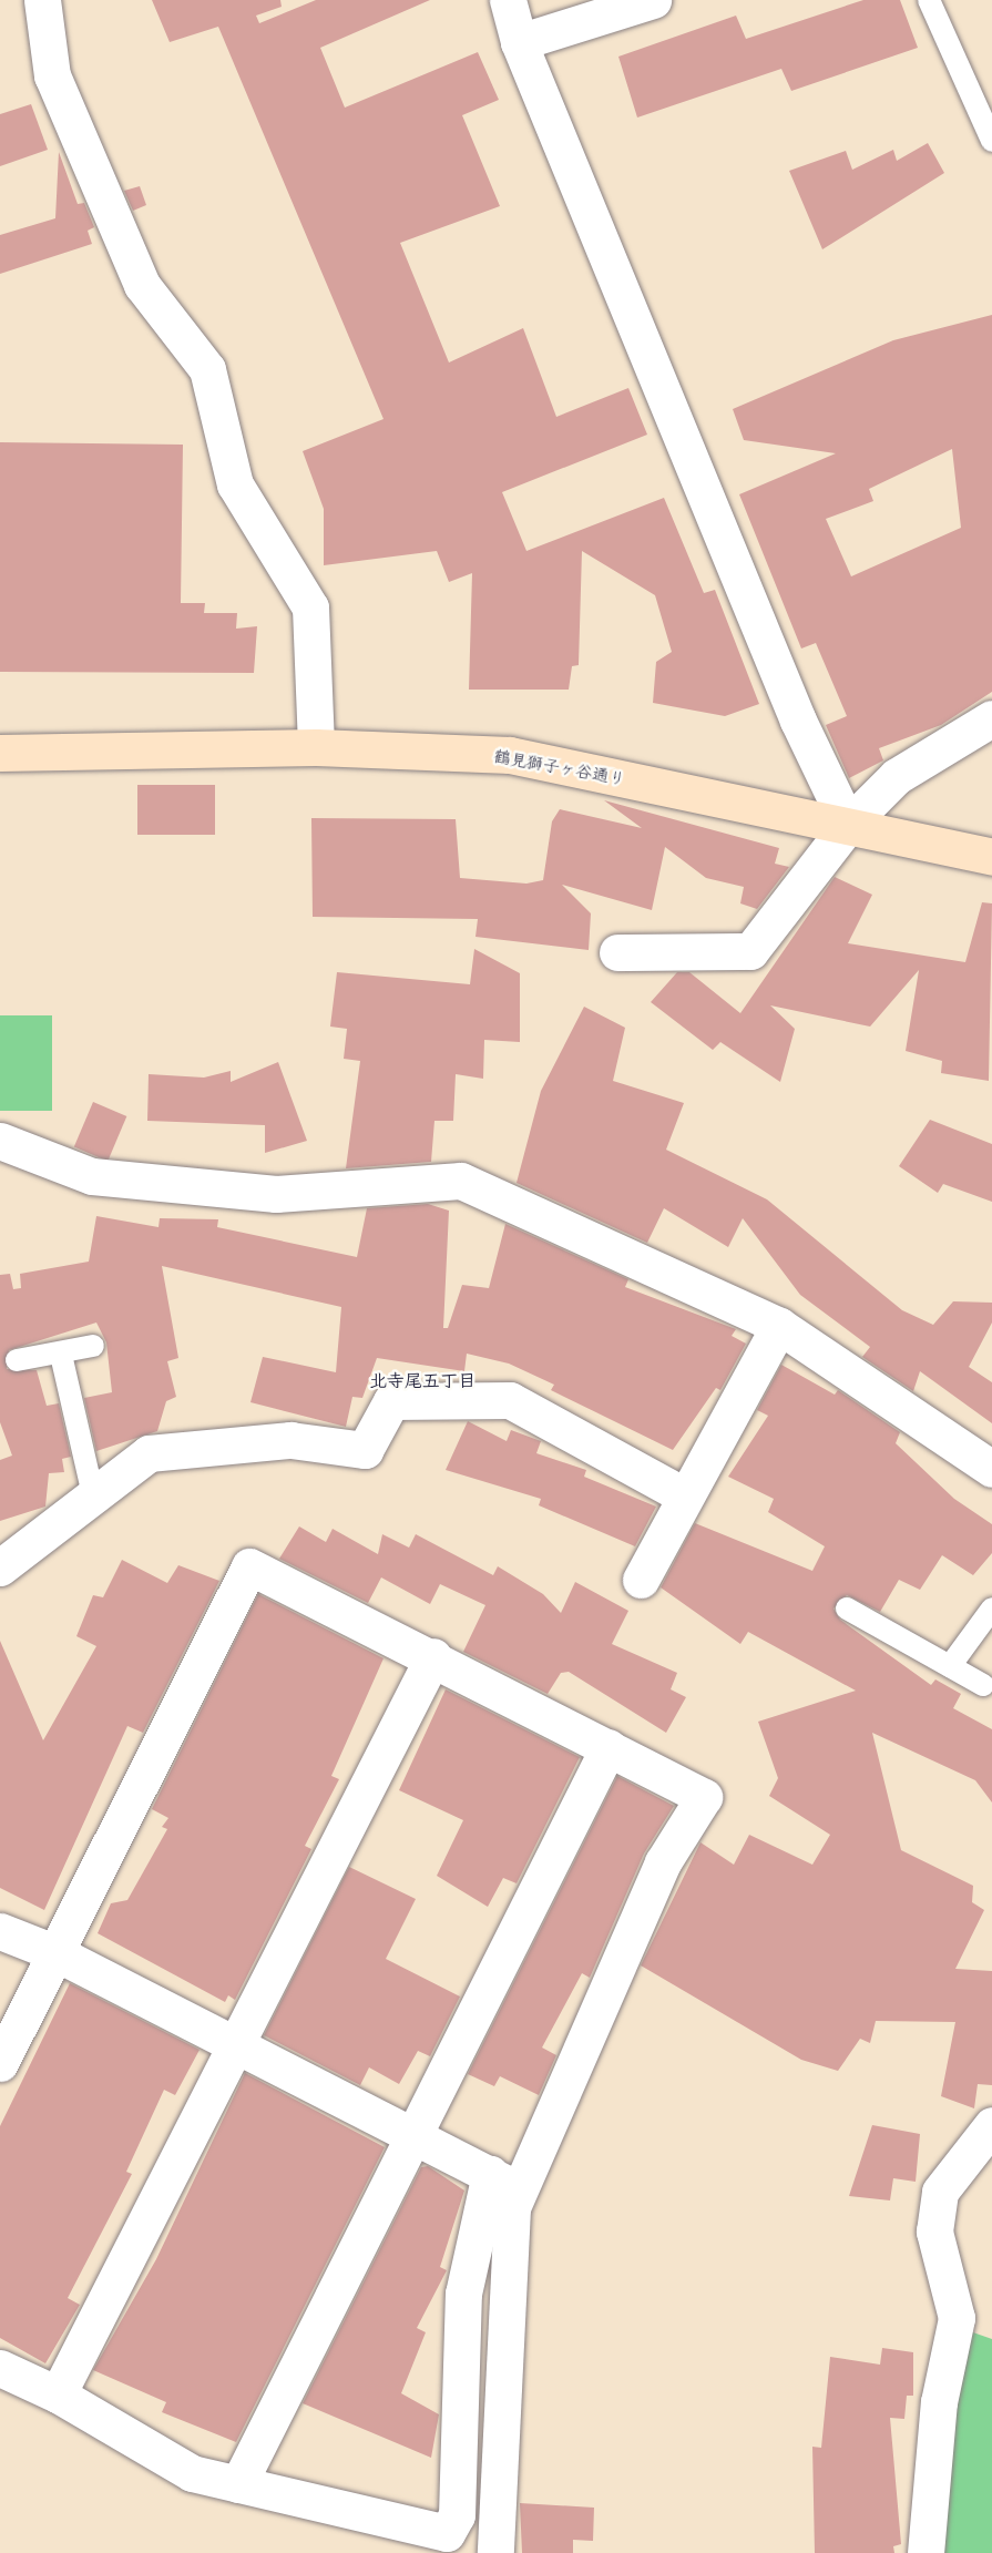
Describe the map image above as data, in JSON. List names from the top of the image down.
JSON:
{
  "streets": {
    "street": ["鶴見獅子ヶ谷通り"]
  },
  "districts": ["北寺尾五丁目"]
}
